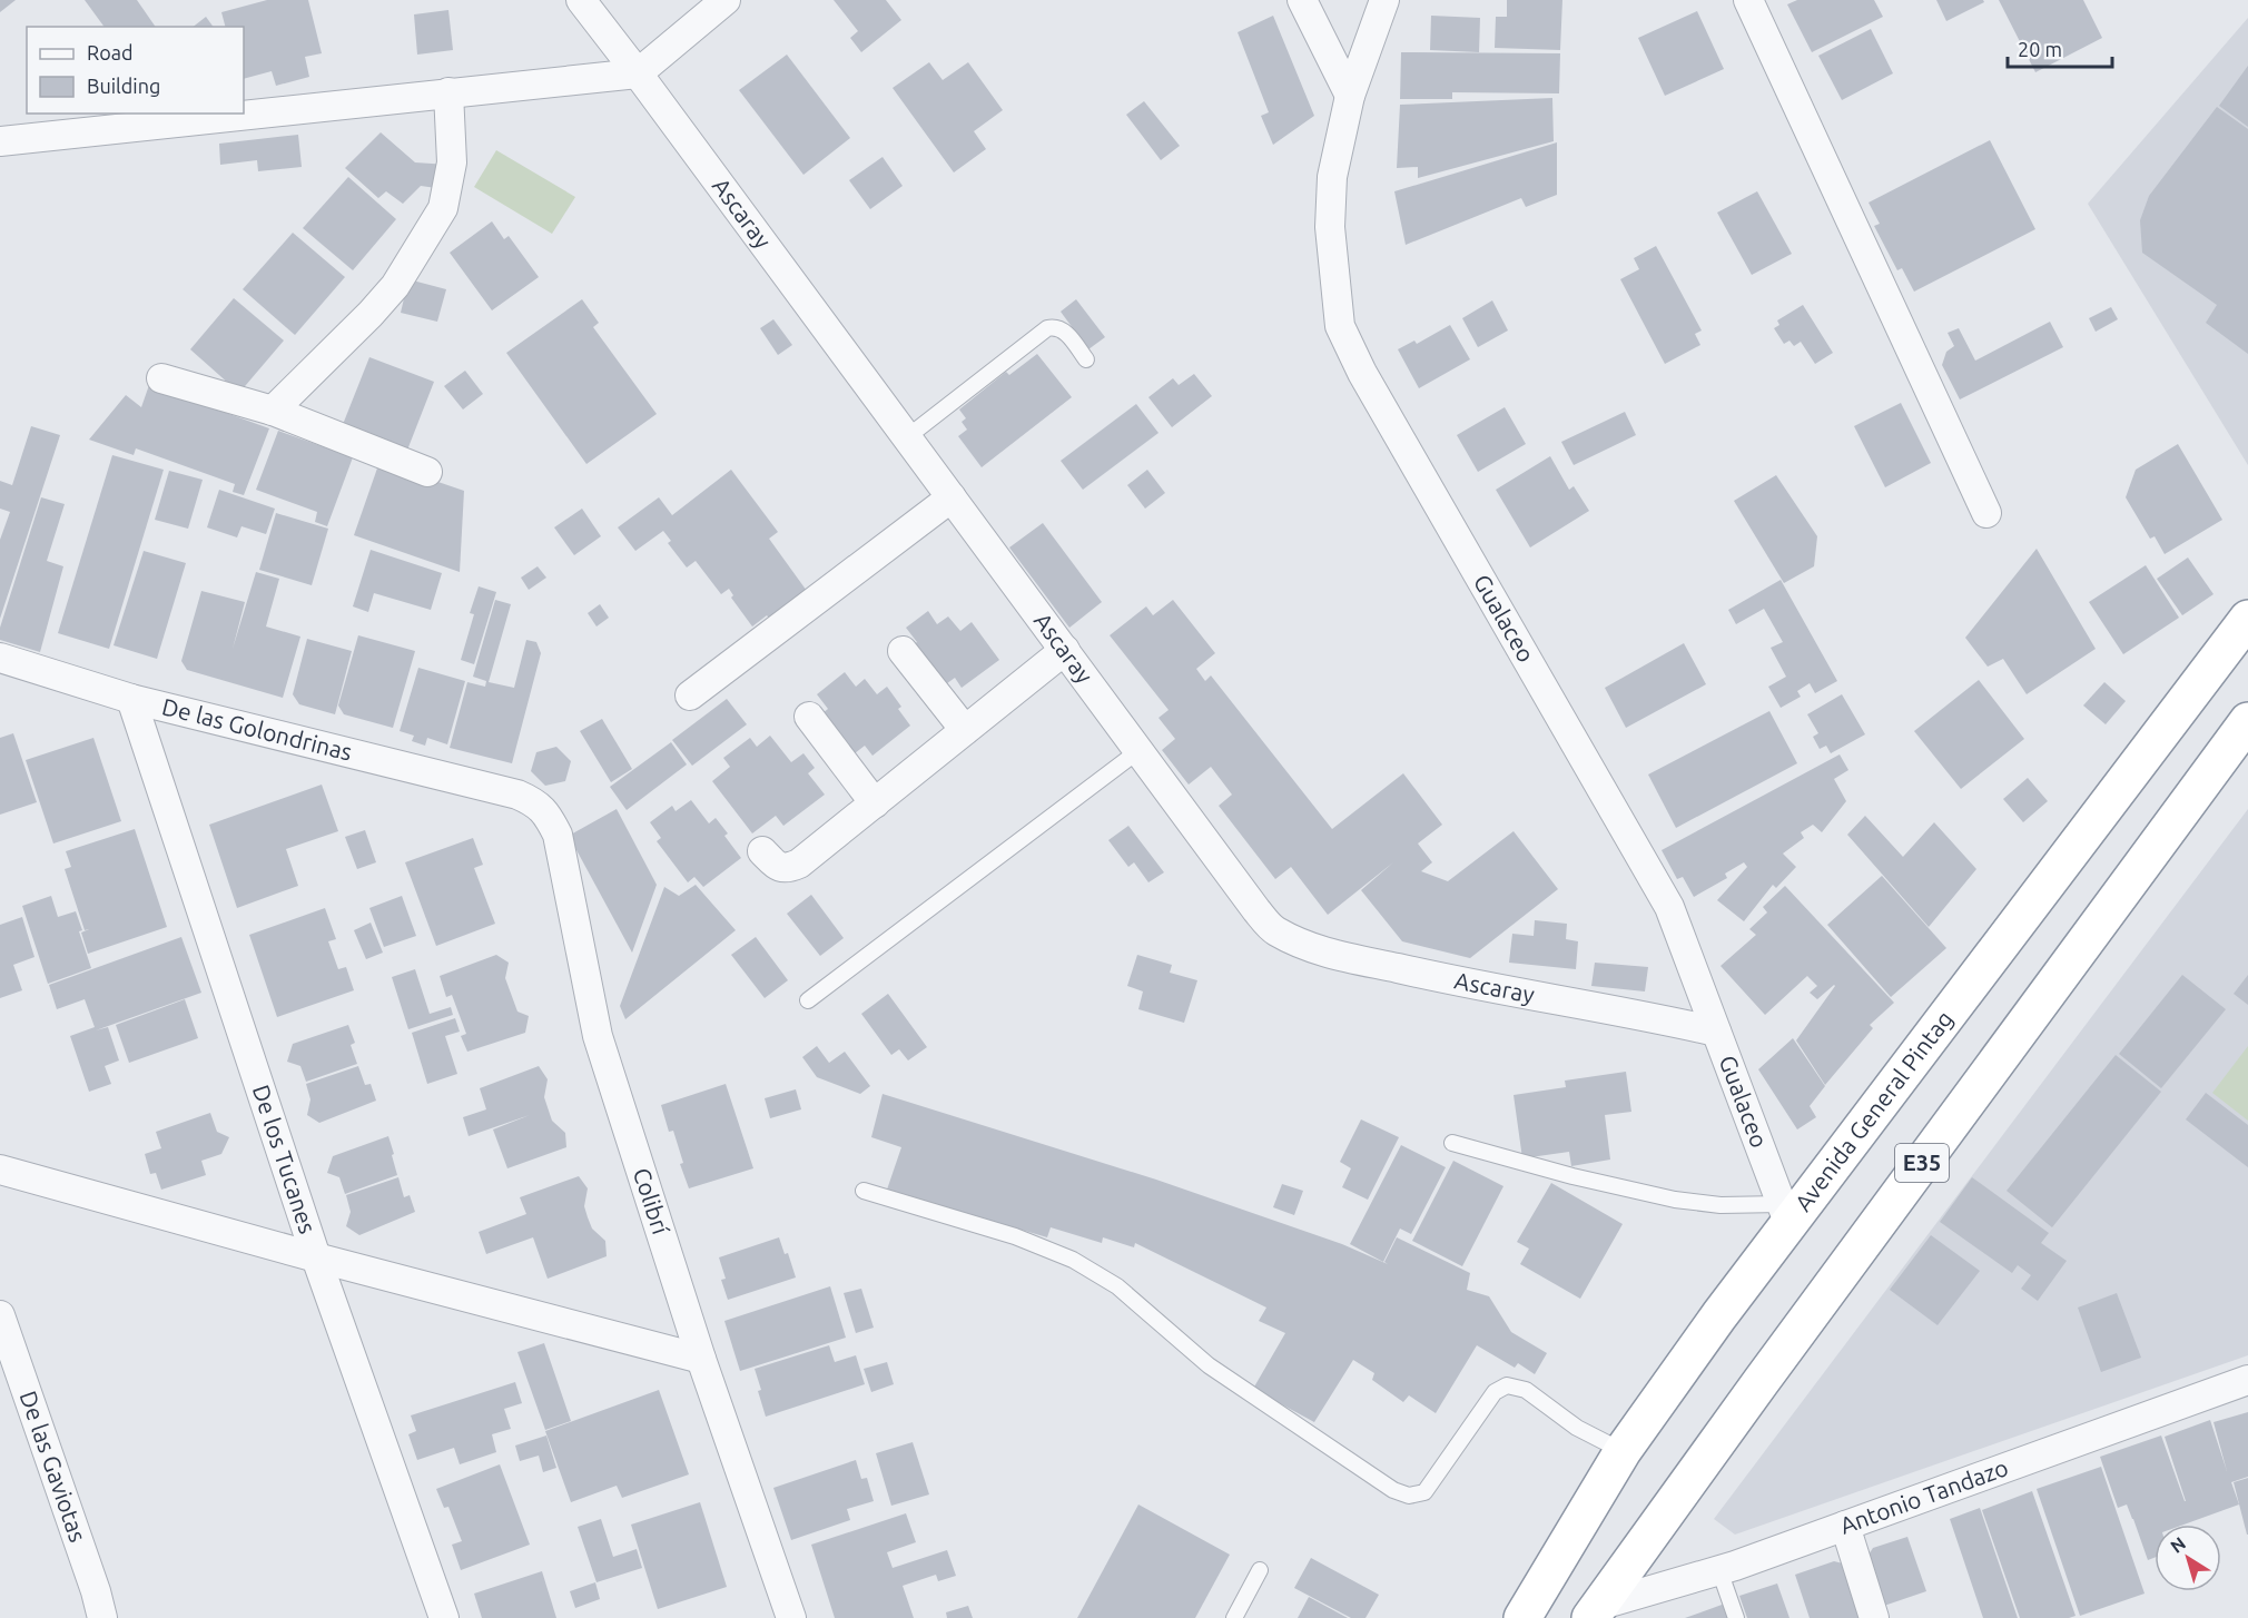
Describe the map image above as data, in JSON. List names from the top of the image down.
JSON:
{
  "streets": {
    "highway": ["Avenida General Pintag", "E35"],
    "street": [
      "Ascaray",
      "Gualaceo",
      "De las Golondrinas",
      "De los Tucanes",
      "Colibrí",
      "De las Gaviotas",
      "Antonio Tandazo"
    ]
  },
  "crossings": [
    ["Ascaray", "Gualaceo"],
    ["Gualaceo", "Avenida General Pintag"],
    ["De las Golondrinas", "De los Tucanes"],
    ["De las Golondrinas", "Colibrí"],
    ["E35", "Antonio Tandazo"]
  ],
  "legend": ["Road", "Building"],
  "scale_bar": "20 m",
  "north": "top left"
}
